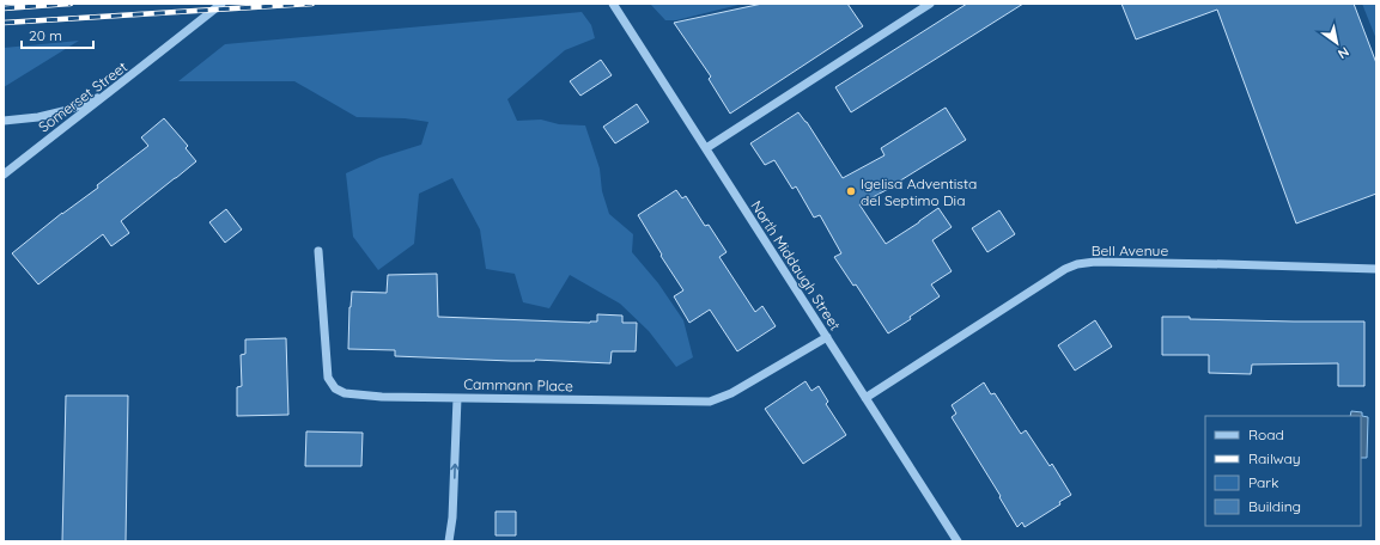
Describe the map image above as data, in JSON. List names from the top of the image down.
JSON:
{
  "streets": {
    "street": [
      "Somerset Street",
      "Bell Avenue",
      "North Middaugh Street",
      "Cammann Place"
    ]
  },
  "crossings": [
    ["Bell Avenue", "North Middaugh Street"],
    ["North Middaugh Street", "Cammann Place"]
  ],
  "places": ["Igelisa Adventista del Septimo Dia"],
  "legend": [
    "Road",
    "Railway",
    "Park",
    "Building"
  ],
  "scale_bar": "20 m",
  "north": "bottom right"
}
